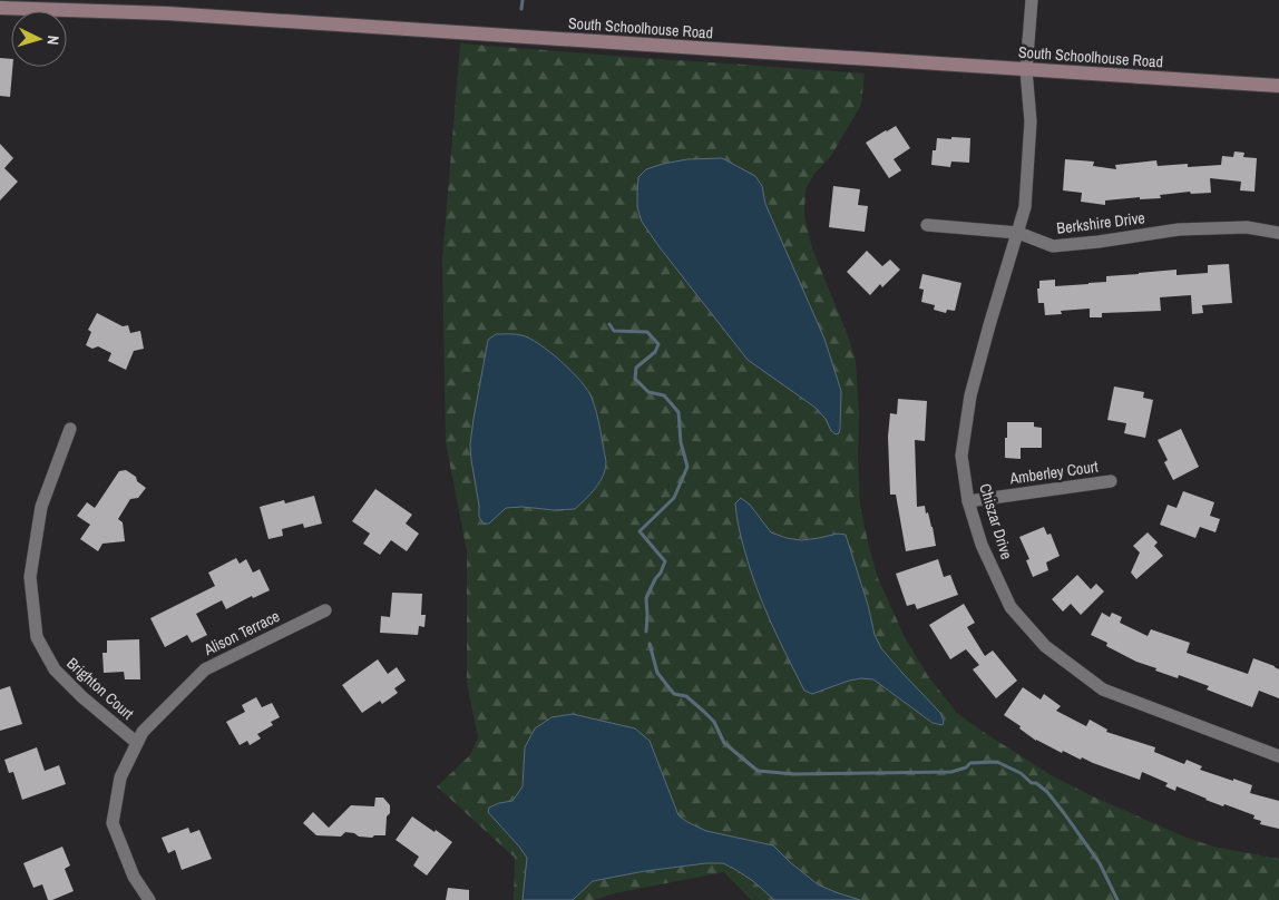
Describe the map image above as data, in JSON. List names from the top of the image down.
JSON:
{
  "streets": {
    "street": [
      "South Schoolhouse Road",
      "Berkshire Drive",
      "Amberley Court",
      "Chiszar Drive",
      "Alison Terrace",
      "Brighton Court"
    ]
  },
  "crossings": [
    ["South Schoolhouse Road", "Chiszar Drive"],
    ["Berkshire Drive", "Chiszar Drive"],
    ["Amberley Court", "Chiszar Drive"],
    ["Alison Terrace", "Brighton Court"]
  ],
  "north": "right"
}
